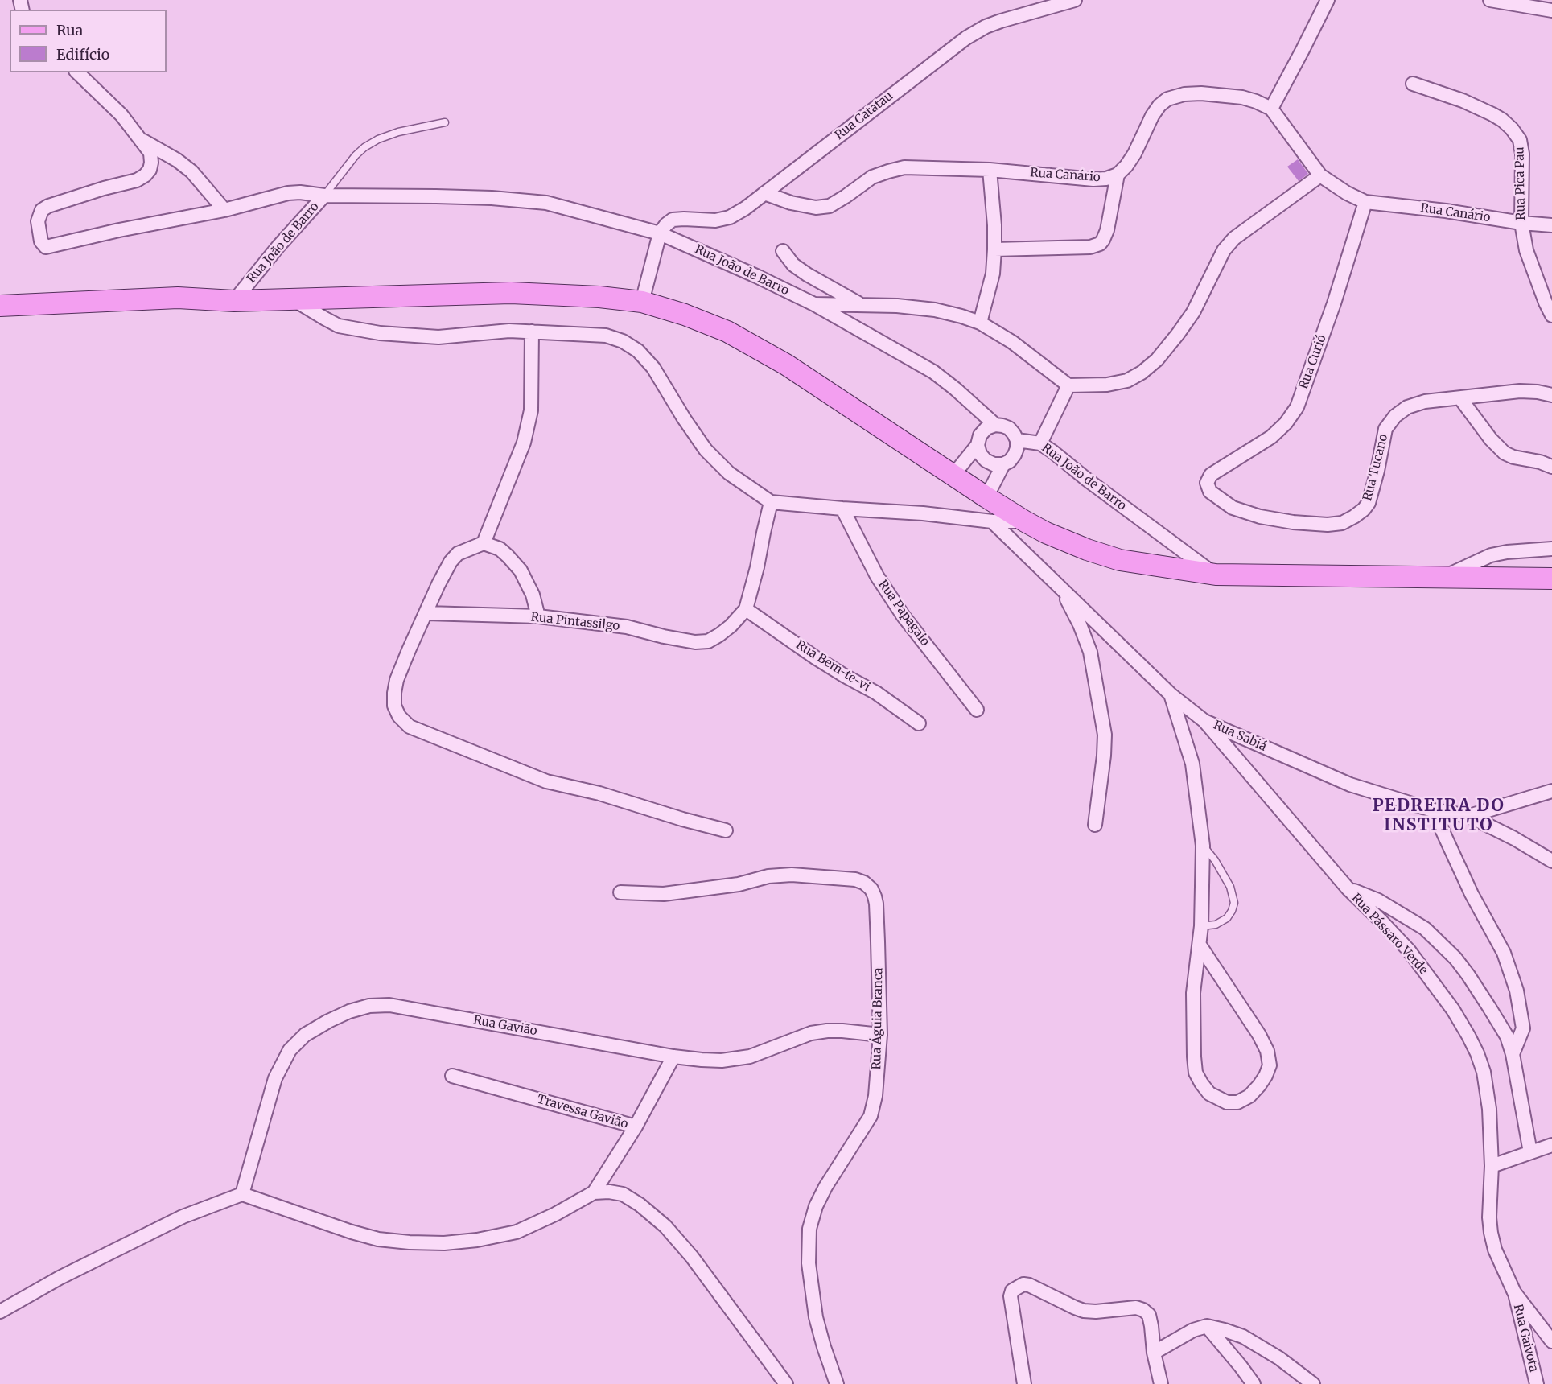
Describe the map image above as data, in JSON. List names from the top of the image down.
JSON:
{
  "streets": {
    "street": [
      "Rua Catatau",
      "Rua Canário",
      "Rua Pica Pau",
      "Rua João de Barro",
      "Rua Curió",
      "Rua Tucano",
      "Rua Papagaio",
      "Rua Pintassilgo",
      "Rua Bem-te-vi",
      "Rua Sabiá",
      "Rua Pássaro Verde",
      "Rua Águia Branca",
      "Rua Gavião",
      "Travessa Gavião",
      "Rua Gaivota"
    ]
  },
  "crossings": [
    ["Rua Catatau", "Rua Canário"],
    ["Rua Catatau", "Rua João de Barro"],
    ["Rua Canário", "Rua Pica Pau"],
    ["Rua Canário", "Rua Curió"],
    ["Rua Curió", "Rua Tucano"],
    ["Rua Pintassilgo", "Rua Bem-te-vi"],
    ["Rua Sabiá", "Rua Pássaro Verde"],
    ["Rua Pássaro Verde", "Rua Gaivota"],
    ["Rua Águia Branca", "Rua Gavião"],
    ["Rua Gavião", "Travessa Gavião"]
  ],
  "districts": ["PEDREIRA DO INSTITUTO"],
  "legend": ["Rua", "Edifício"]
}
